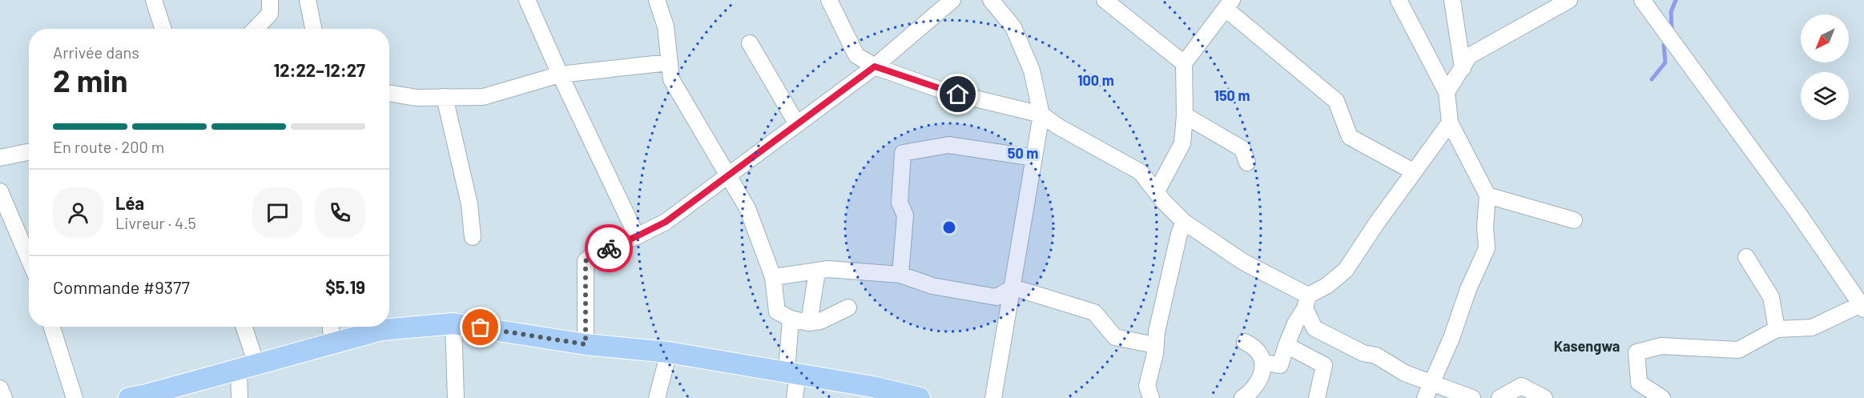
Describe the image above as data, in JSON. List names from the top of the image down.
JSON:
{
  "districts": ["Kasengwa"],
  "north": "bottom left",
  "page": {
    "heading": ["2 min", "Arrivée dans", "12:22–12:27"],
    "panel": [
      "Léa",
      "Livreur · 4.5",
      "Commande #9377",
      "$5.19"
    ],
    "bar": "En route · 200 m"
  },
  "rings": ["100 m", "150 m", "50 m"]
}
